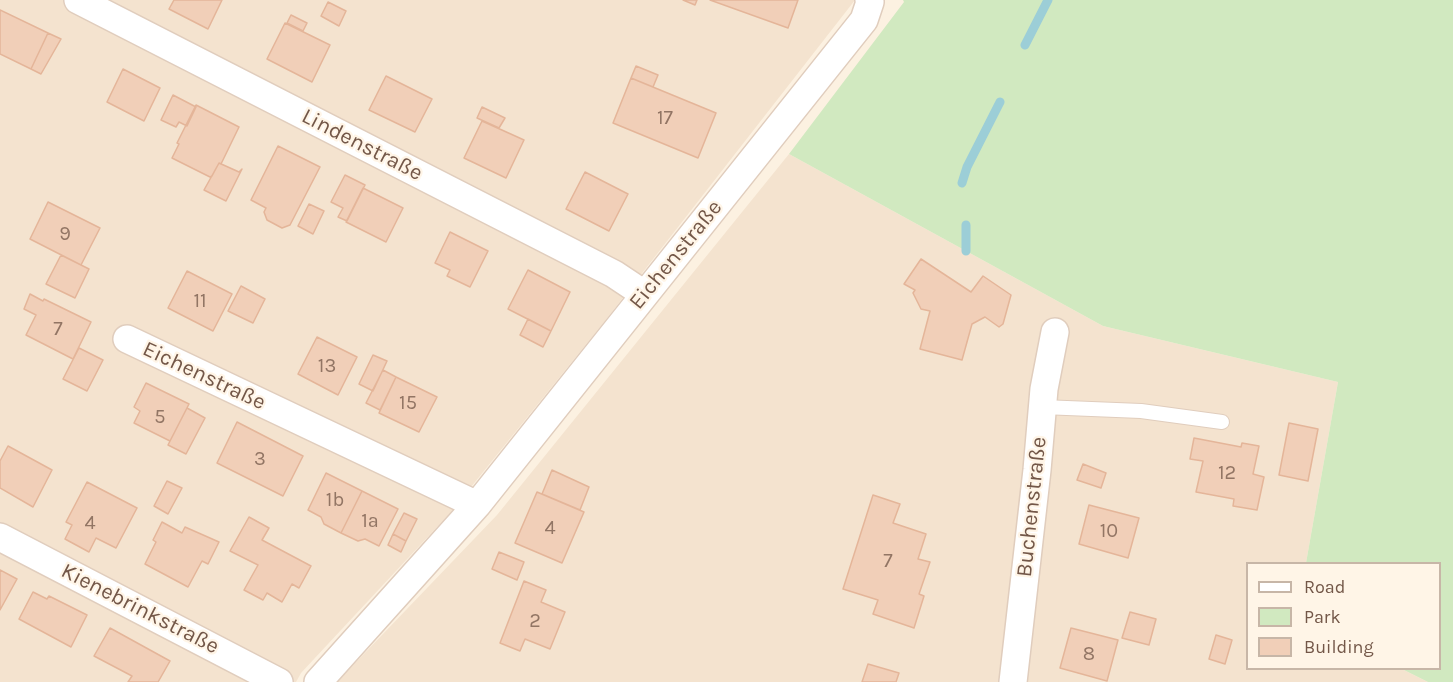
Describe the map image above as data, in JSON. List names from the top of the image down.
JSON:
{
  "streets": {
    "street": [
      "Lindenstraße",
      "Eichenstraße",
      "Buchenstraße",
      "Kienebrinkstraße"
    ]
  },
  "crossings": [
    ["Lindenstraße", "Eichenstraße"]
  ],
  "house_numbers": [
    "17",
    "9",
    "11",
    "7",
    "13",
    "15",
    "5",
    "3",
    "12",
    "1b",
    "1a",
    "4",
    "4",
    "10",
    "7",
    "2",
    "8"
  ],
  "legend": ["Road", "Park", "Building"]
}
